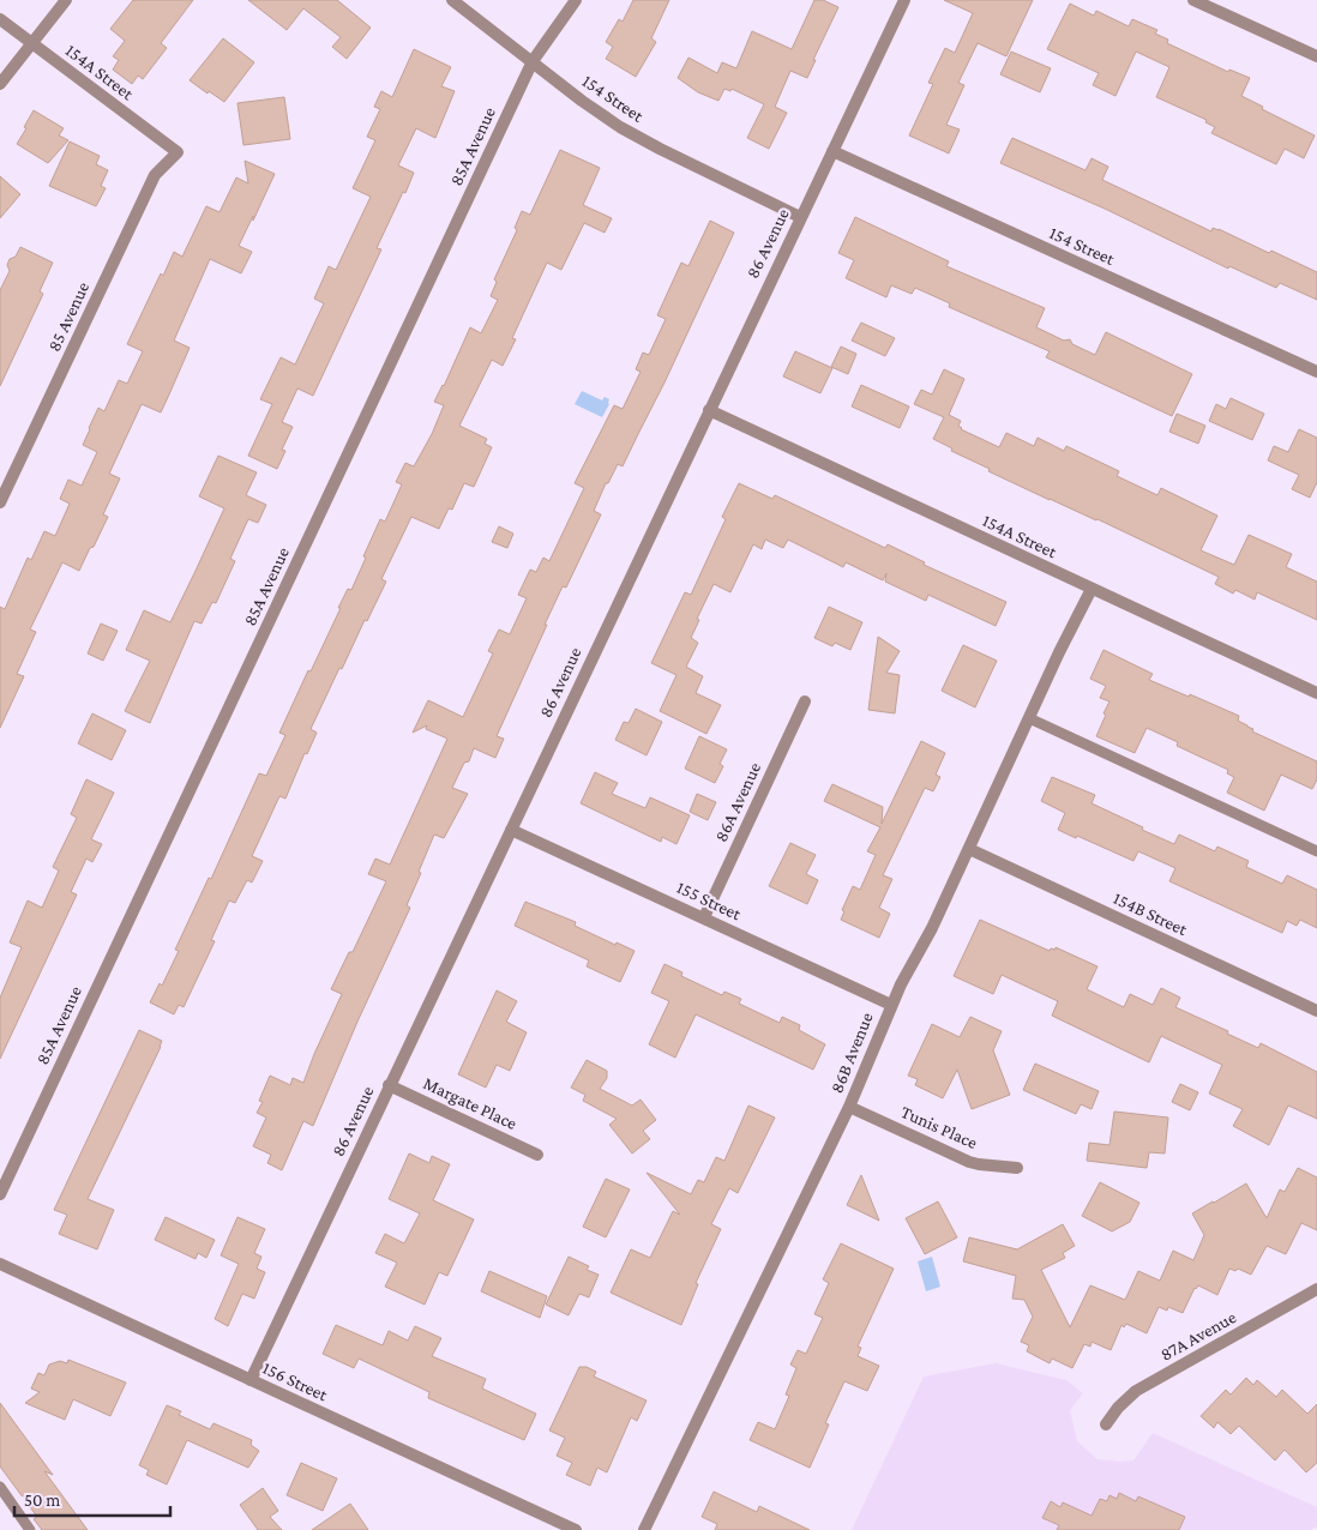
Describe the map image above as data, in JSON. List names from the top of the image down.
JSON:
{
  "streets": {
    "street": [
      "154A Street",
      "154 Street",
      "85A Avenue",
      "86 Avenue",
      "85 Avenue",
      "86A Avenue",
      "155 Street",
      "154B Street",
      "86B Avenue",
      "Margate Place",
      "Tunis Place",
      "87A Avenue",
      "156 Street"
    ]
  },
  "crossings": [
    ["154A Street", "86 Avenue"],
    ["154A Street", "85 Avenue"],
    ["154A Street", "86B Avenue"],
    ["154 Street", "85A Avenue"],
    ["154 Street", "86 Avenue"],
    ["86 Avenue", "155 Street"],
    ["86 Avenue", "Margate Place"],
    ["86 Avenue", "156 Street"],
    ["86A Avenue", "155 Street"],
    ["155 Street", "86B Avenue"],
    ["154B Street", "86B Avenue"],
    ["86B Avenue", "Tunis Place"]
  ],
  "scale_bar": "50 m"
}
